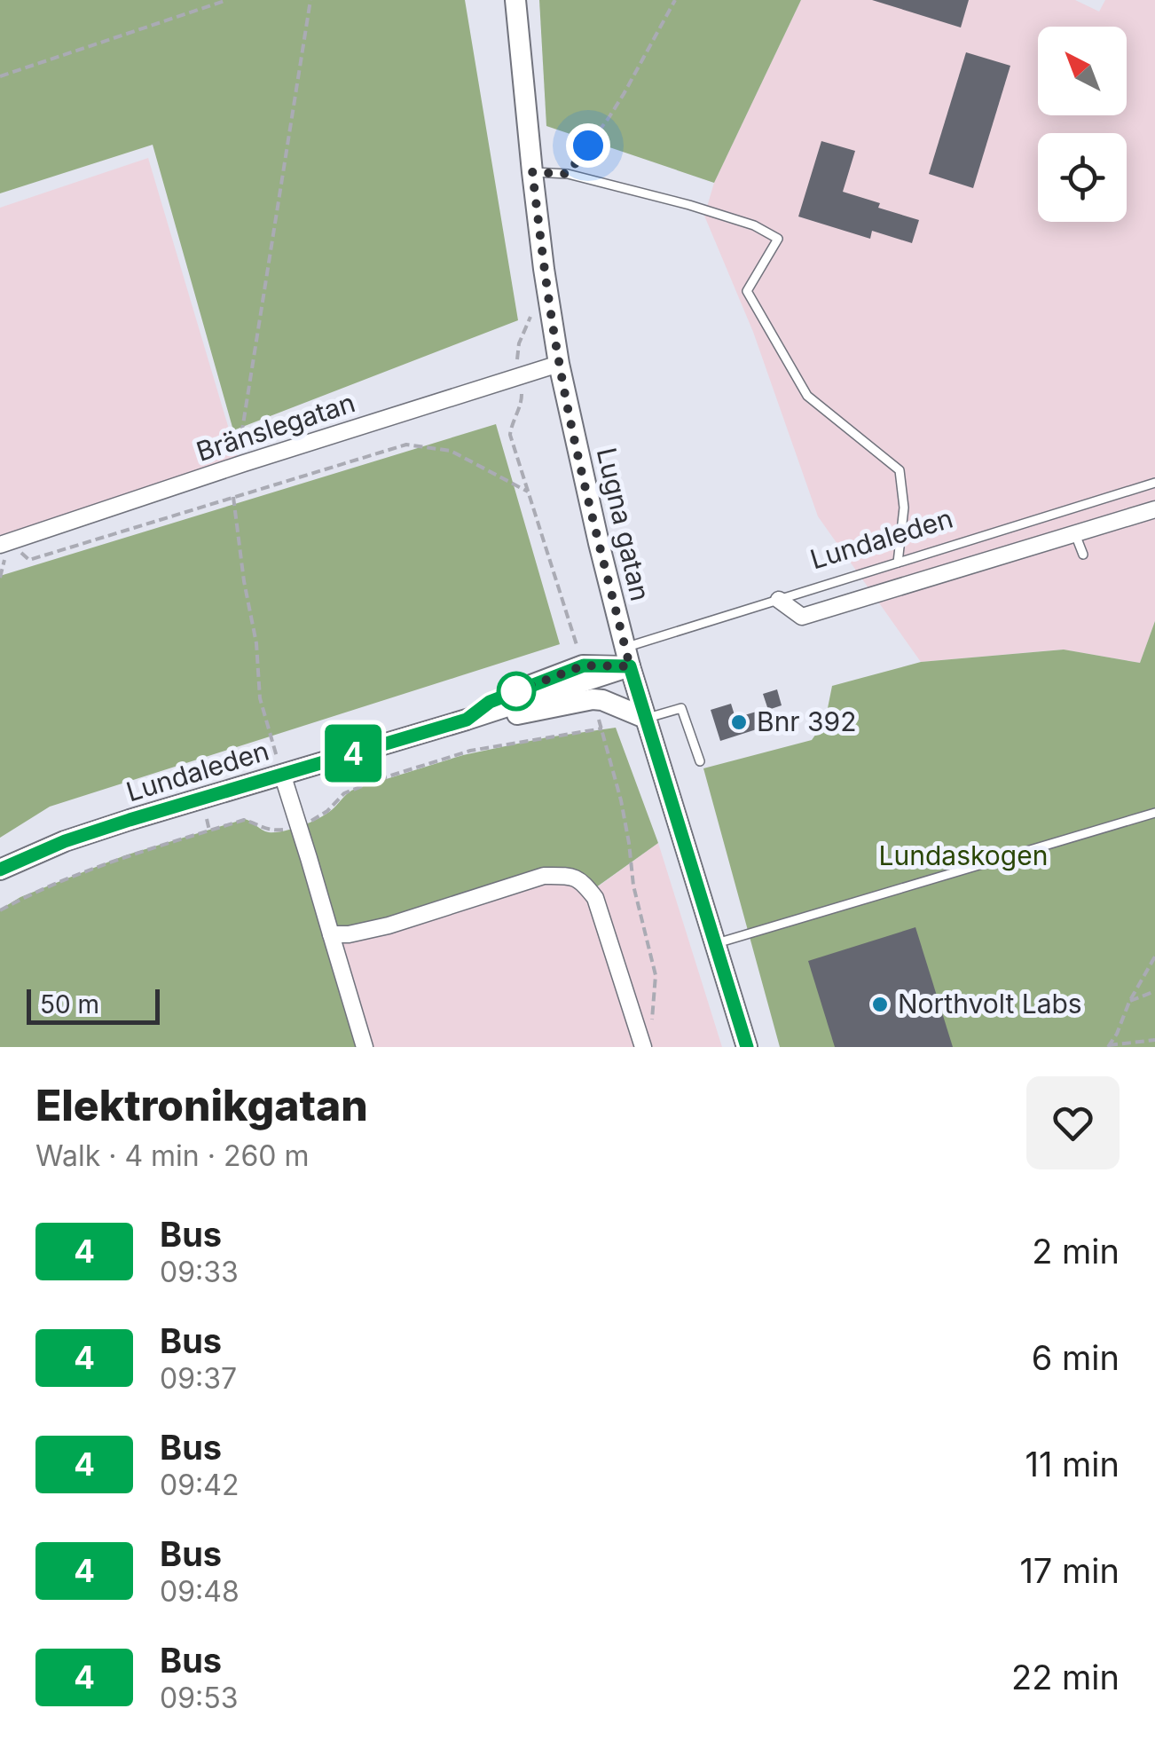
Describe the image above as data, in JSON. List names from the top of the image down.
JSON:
{
  "streets": {
    "main road": ["Lugna gatan", "Lundaleden"],
    "street": ["Bränslegatan"]
  },
  "crossings": [
    ["Bränslegatan", "Lugna gatan"],
    ["Lugna gatan", "Lundaleden"]
  ],
  "parks": ["Lundaskogen"],
  "places": ["Bnr 392", "Northvolt Labs"],
  "lines": ["bus line 4"],
  "scale_bar": "50 m",
  "north": "top left",
  "page": {
    "on_map": "4",
    "scale": "50 m",
    "heading": ["Elektronikgatan", "Walk · 4 min · 260 m"],
    "list": [
      {
        "mark": "4",
        "name": "Bus",
        "note": "09:33",
        "value": "2 min"
      },
      {
        "mark": "4",
        "name": "Bus",
        "note": "09:37",
        "value": "6 min"
      },
      {
        "mark": "4",
        "name": "Bus",
        "note": "09:42",
        "value": "11 min"
      },
      {
        "mark": "4",
        "name": "Bus",
        "note": "09:48",
        "value": "17 min"
      },
      {
        "mark": "4",
        "name": "Bus",
        "note": "09:53",
        "value": "22 min"
      }
    ]
  }
}
